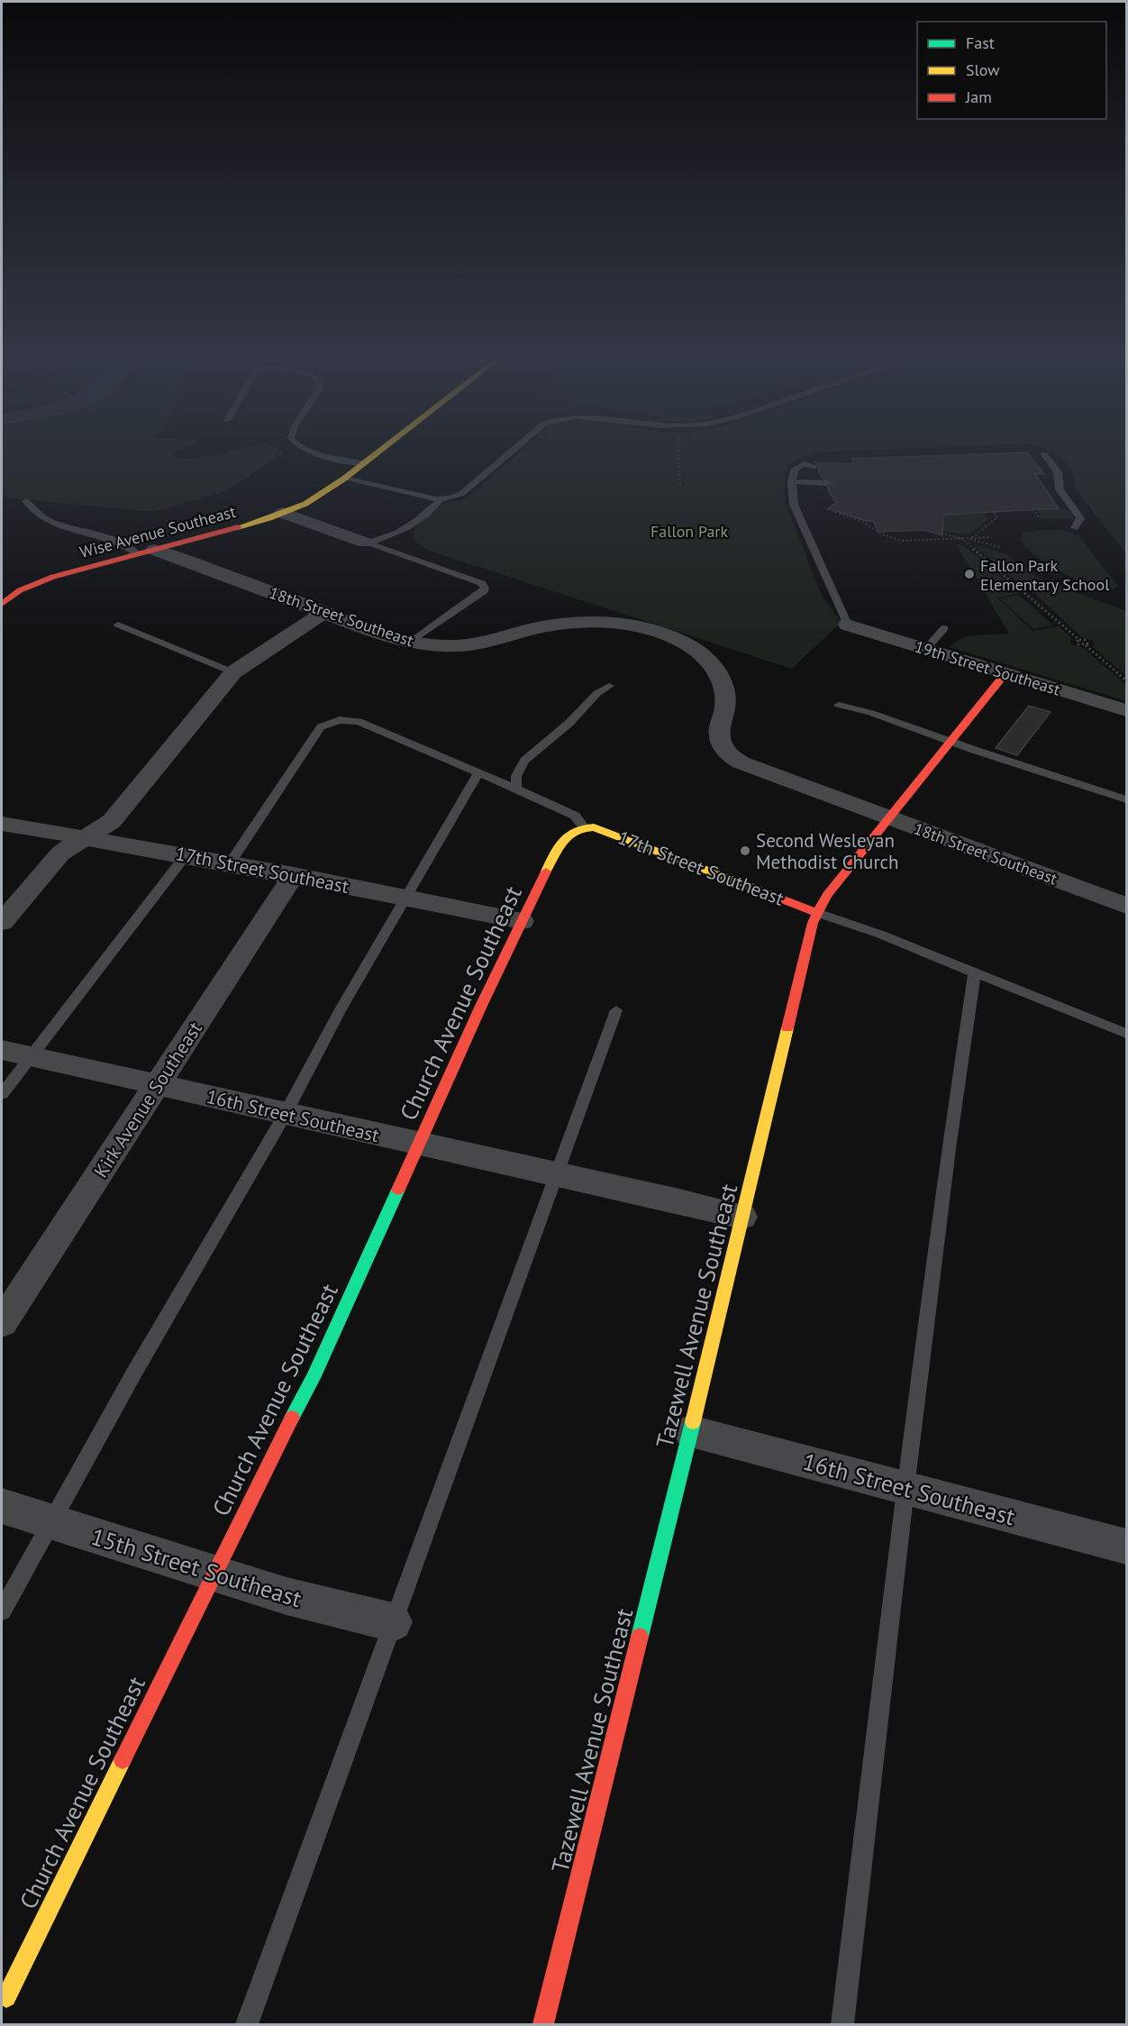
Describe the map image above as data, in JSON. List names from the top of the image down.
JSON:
{
  "streets": {
    "street": [
      "Wise Avenue Southeast",
      "18th Street Southeast",
      "19th Street Southeast",
      "17th Street Southeast",
      "Church Avenue Southeast",
      "Kirk Avenue Southeast",
      "16th Street Southeast",
      "Tazewell Avenue Southeast",
      "15th Street Southeast"
    ]
  },
  "crossings": [
    ["Wise Avenue Southeast", "18th Street Southeast"],
    ["18th Street Southeast", "Tazewell Avenue Southeast"],
    ["19th Street Southeast", "Tazewell Avenue Southeast"],
    ["17th Street Southeast", "Church Avenue Southeast"],
    ["17th Street Southeast", "Kirk Avenue Southeast"],
    ["17th Street Southeast", "Tazewell Avenue Southeast"],
    ["Church Avenue Southeast", "16th Street Southeast"],
    ["Church Avenue Southeast", "15th Street Southeast"],
    ["Kirk Avenue Southeast", "16th Street Southeast"],
    ["16th Street Southeast", "Tazewell Avenue Southeast"]
  ],
  "parks": ["Fallon Park"],
  "places": ["Fallon Park Elementary School", "Second Wesleyan Methodist Church"],
  "legend": ["Fast", "Slow", "Jam"]
}
